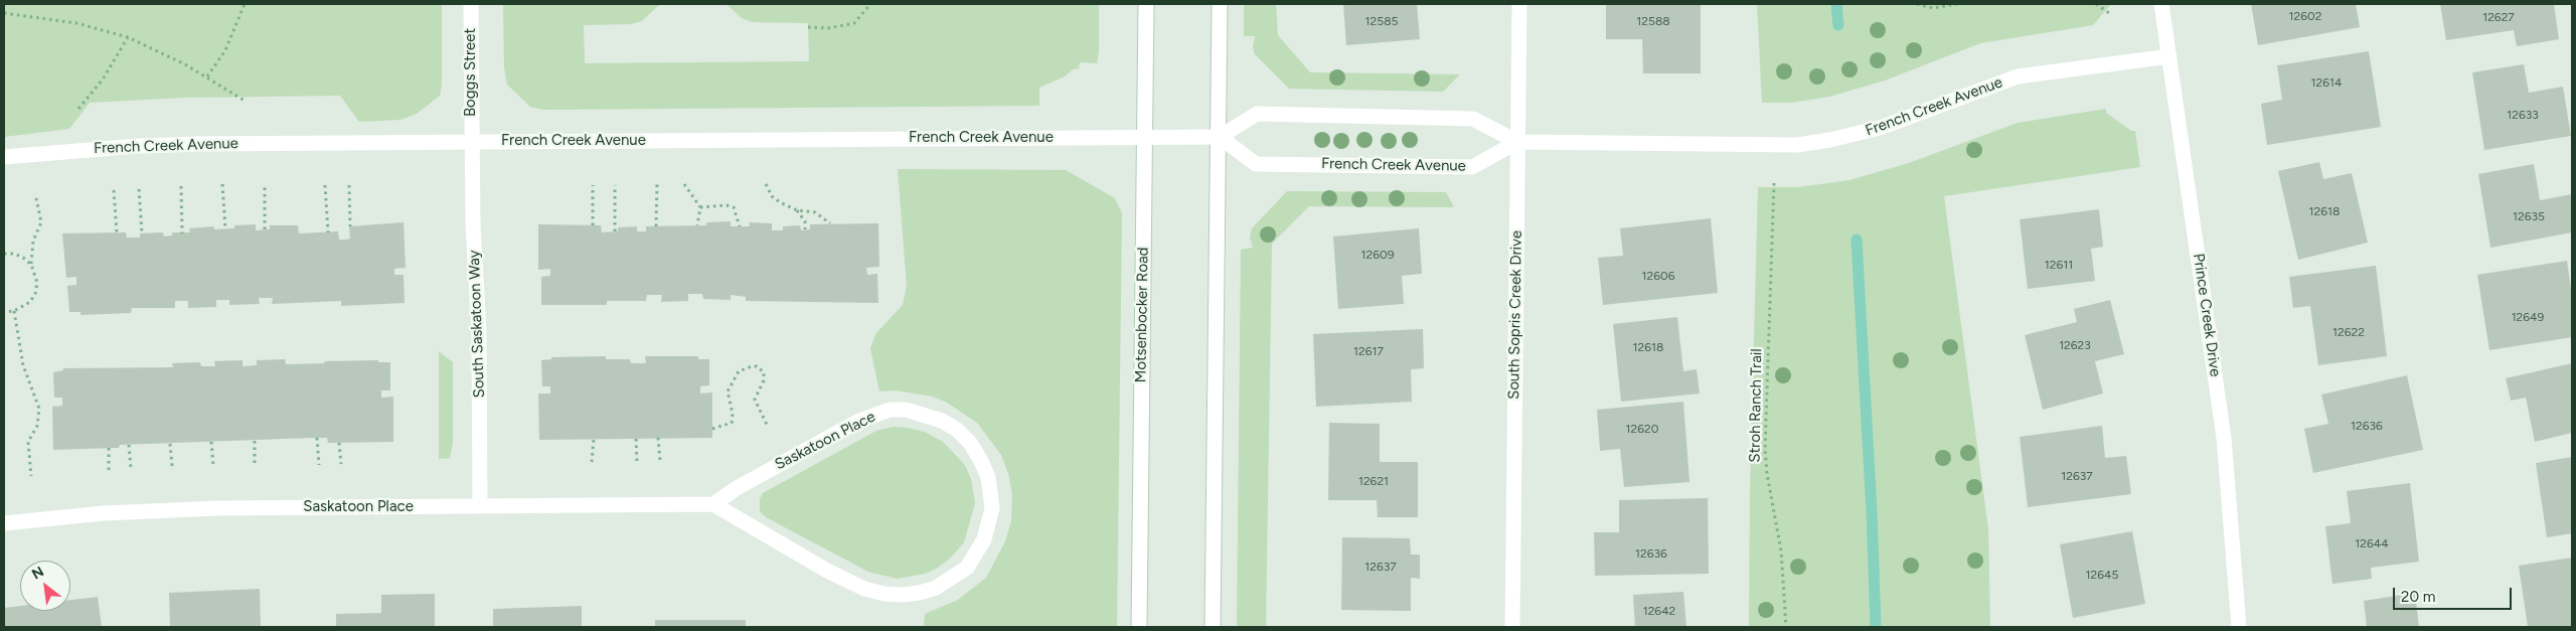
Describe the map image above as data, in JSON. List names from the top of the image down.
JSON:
{
  "streets": {
    "street": [
      "Boggs Street",
      "French Creek Avenue",
      "Motsenbocker Road",
      "South Sopris Creek Drive",
      "Prince Creek Drive",
      "South Saskatoon Way",
      "Saskatoon Place"
    ],
    "path": ["Stroh Ranch Trail"]
  },
  "crossings": [
    ["Boggs Street", "French Creek Avenue"],
    ["Boggs Street", "South Saskatoon Way"],
    ["French Creek Avenue", "Motsenbocker Road"],
    ["French Creek Avenue", "South Sopris Creek Drive"],
    ["French Creek Avenue", "Prince Creek Drive"],
    ["French Creek Avenue", "South Saskatoon Way"],
    ["South Saskatoon Way", "Saskatoon Place"]
  ],
  "house_numbers": [
    "12602",
    "12627",
    "12585",
    "12588",
    "12614",
    "12633",
    "12618",
    "12635",
    "12609",
    "12611",
    "12606",
    "12649",
    "12622",
    "12623",
    "12618",
    "12617",
    "12636",
    "12620",
    "12637",
    "12621",
    "12644",
    "12636",
    "12637",
    "12645",
    "12642"
  ],
  "scale_bar": "20 m",
  "north": "top left"
}
